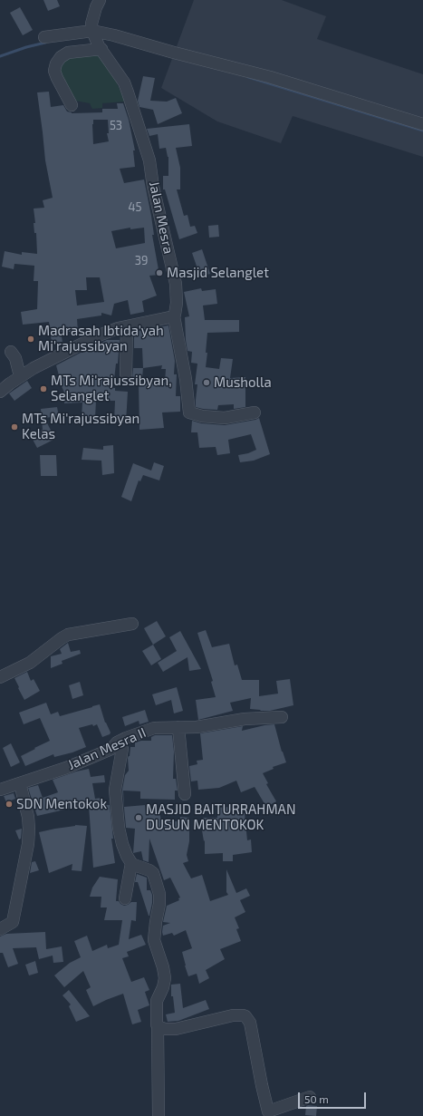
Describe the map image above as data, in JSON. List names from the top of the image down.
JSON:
{
  "streets": {
    "street": ["Jalan Mesra", "Jalan Mesra II"]
  },
  "places": [
    "Masjid Selanglet",
    "Madrasah Ibtida'yah Mi'rajussibyan",
    "Musholla",
    "MTs Mi'rajussibyan, Selanglet",
    "MTs Mi'rajussibyan Kelas",
    "SDN Mentokok",
    "MASJID BAITURRAHMAN DUSUN MENTOKOK"
  ],
  "house_numbers": ["53", "45", "39"],
  "scale_bar": "50 m"
}
